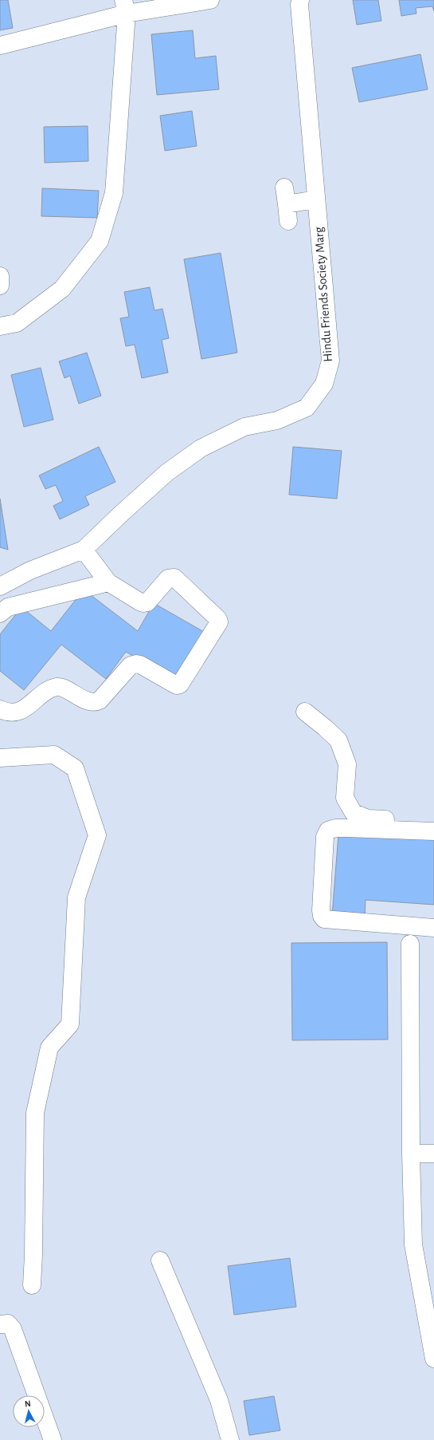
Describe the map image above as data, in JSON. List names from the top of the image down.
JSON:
{
  "streets": {
    "street": ["Hindu Friends Society Marg"]
  },
  "north": "top"
}
